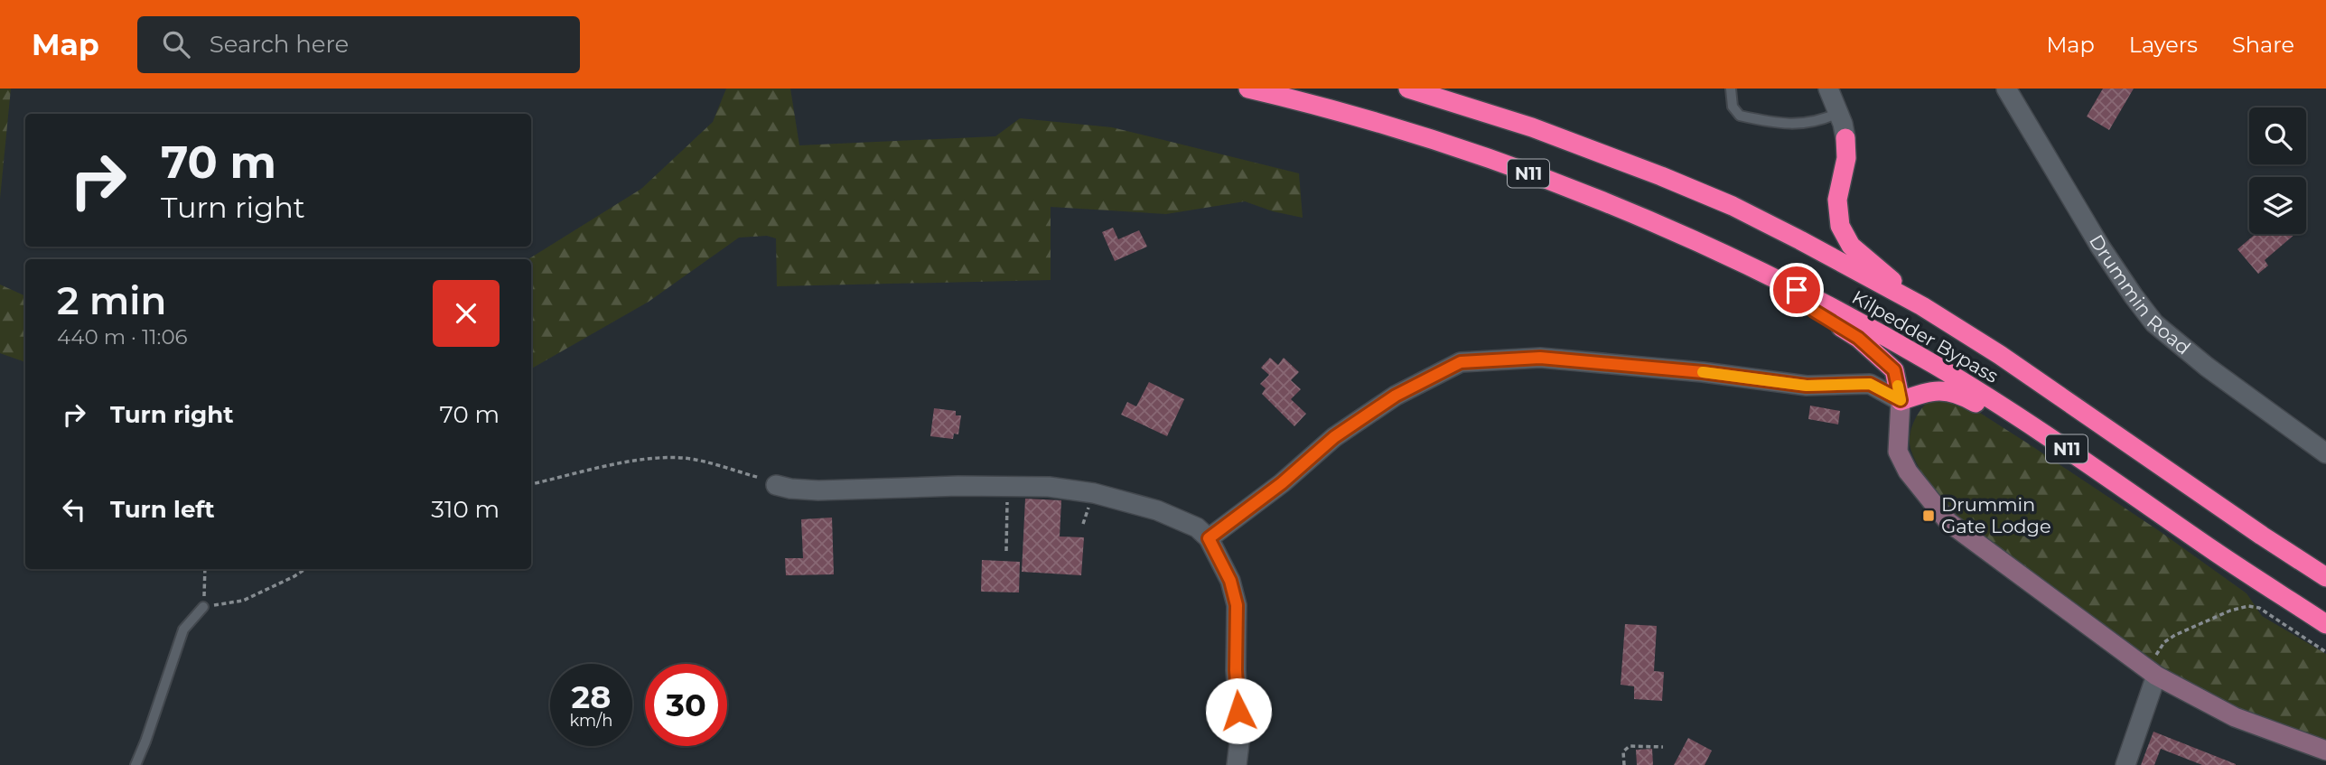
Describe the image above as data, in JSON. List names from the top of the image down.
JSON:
{
  "streets": {
    "highway": ["N11", "Kilpedder Bypass"],
    "street": ["Drummin Road"]
  },
  "crossings": [
    ["N11", "Kilpedder Bypass"]
  ],
  "places": {
    "transit": ["Drummin Gate Lodge"]
  },
  "page": {
    "header": "Map",
    "search": "Search here",
    "nav": ["Map", "Layers", "Share"],
    "turn": ["70 m", "Turn right"],
    "heading": ["2 min", "440 m · 11:06"],
    "list": [
      {
        "name": "Turn right",
        "value": "70 m"
      },
      {
        "name": "Turn left",
        "value": "310 m"
      }
    ],
    "speed": "28 km/h",
    "limit": "30"
  }
}
